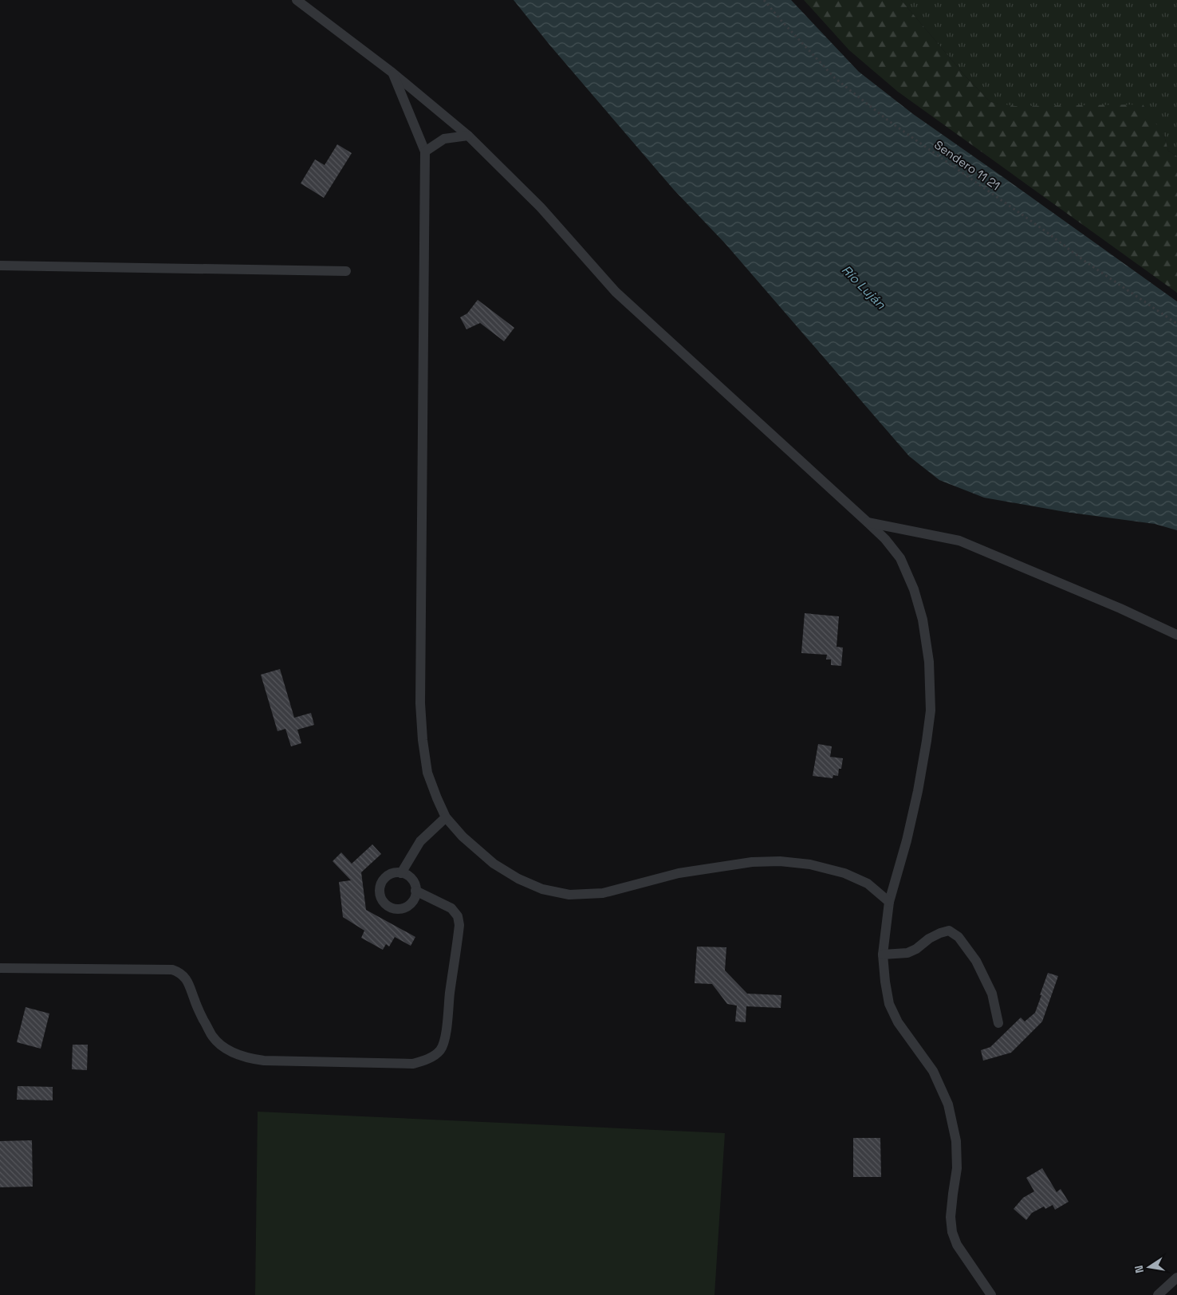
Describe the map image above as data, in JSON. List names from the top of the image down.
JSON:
{
  "streets": {
    "path": ["Sendero 11 21"]
  },
  "water": ["Río Luján"],
  "north": "left"
}
